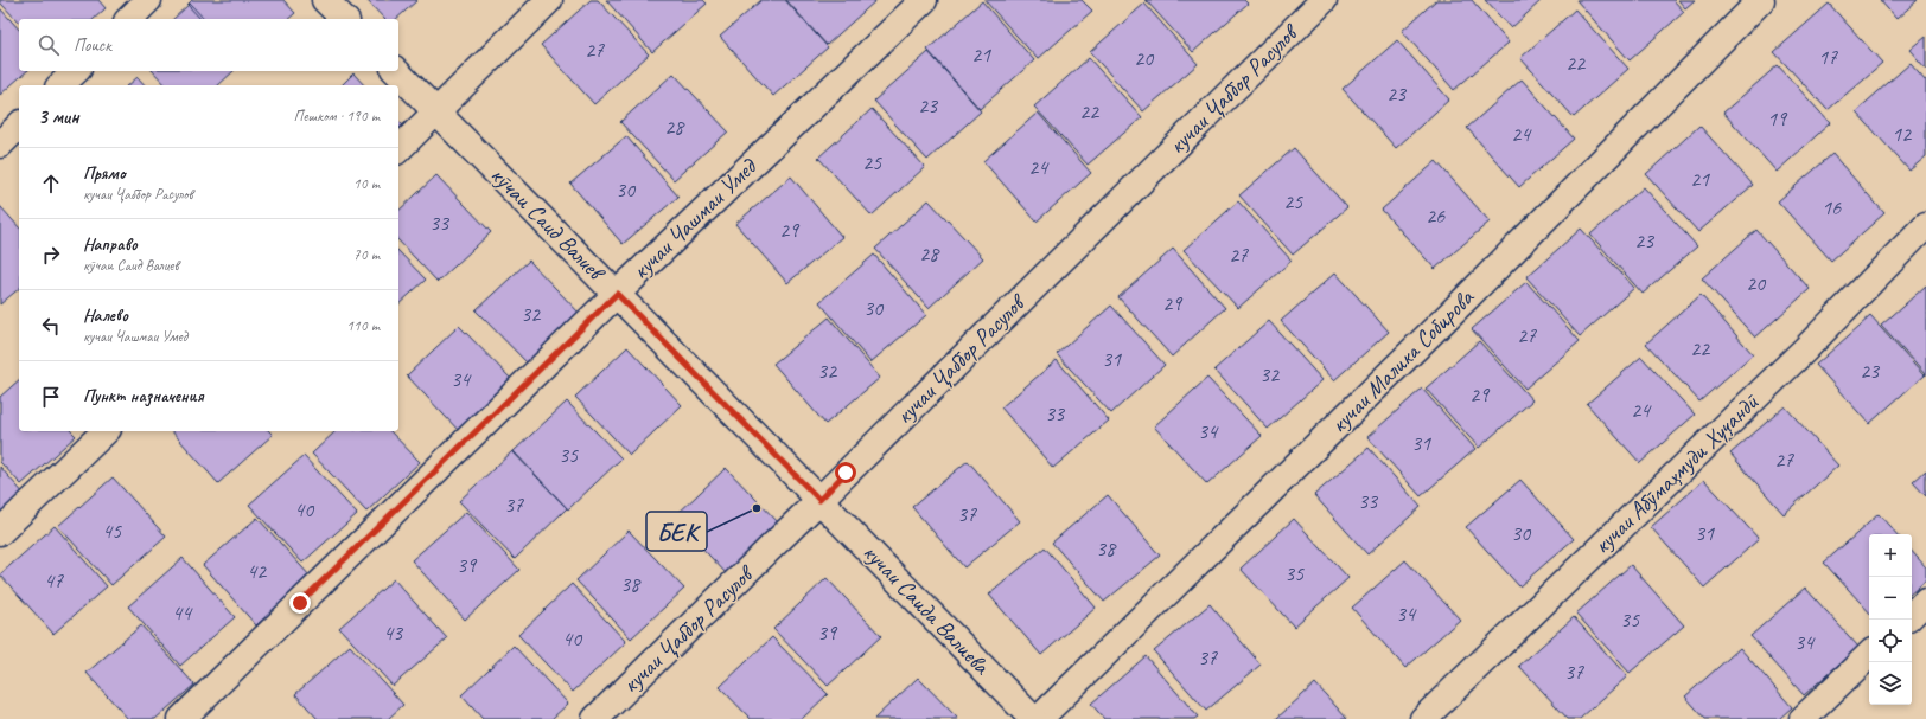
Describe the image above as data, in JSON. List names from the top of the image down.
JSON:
{
  "streets": {
    "street": [
      "кучаи Ҷаббор Расулов",
      "кучаи Чашмаи Умед",
      "кӯчаи Саид Валиев",
      "кучаи Малика Собирова",
      "кучаи Абӯмаҳмуди Хуҷандӣ",
      "кучаи Саида Валиева"
    ]
  },
  "crossings": [
    ["кучаи Ҷаббор Расулов", "кӯчаи Саид Валиев"],
    ["кучаи Ҷаббор Расулов", "кучаи Саида Валиева"],
    ["кучаи Чашмаи Умед", "кӯчаи Саид Валиев"],
    ["кӯчаи Саид Валиев", "кучаи Саида Валиева"]
  ],
  "places": ["БЕК"],
  "house_numbers": [
    "27",
    "21",
    "17",
    "20",
    "22",
    "23",
    "23",
    "22",
    "19",
    "28",
    "24",
    "12",
    "25",
    "24",
    "21",
    "30",
    "25",
    "16",
    "26",
    "33",
    "29",
    "23",
    "28",
    "27",
    "20",
    "29",
    "30",
    "32",
    "27",
    "22",
    "31",
    "32",
    "23",
    "32",
    "34",
    "29",
    "24",
    "33",
    "34",
    "31",
    "35",
    "27",
    "33",
    "37",
    "40",
    "37",
    "45",
    "30",
    "31",
    "38",
    "39",
    "42",
    "35",
    "47",
    "38",
    "44",
    "34",
    "35",
    "43",
    "39",
    "40",
    "34",
    "37",
    "37"
  ],
  "page": {
    "search": "Поиск",
    "heading": ["3 мин", "Пешком · 190 m"],
    "list": [
      ["Прямо", "кучаи Ҷаббор Расулов", "10 m"],
      ["Направо", "кӯчаи Саид Валиев", "70 m"],
      ["Налево", "кучаи Чашмаи Умед", "110 m"],
      "Пункт назначения"
    ],
    "map_buttons": ["+", "−"]
  }
}
